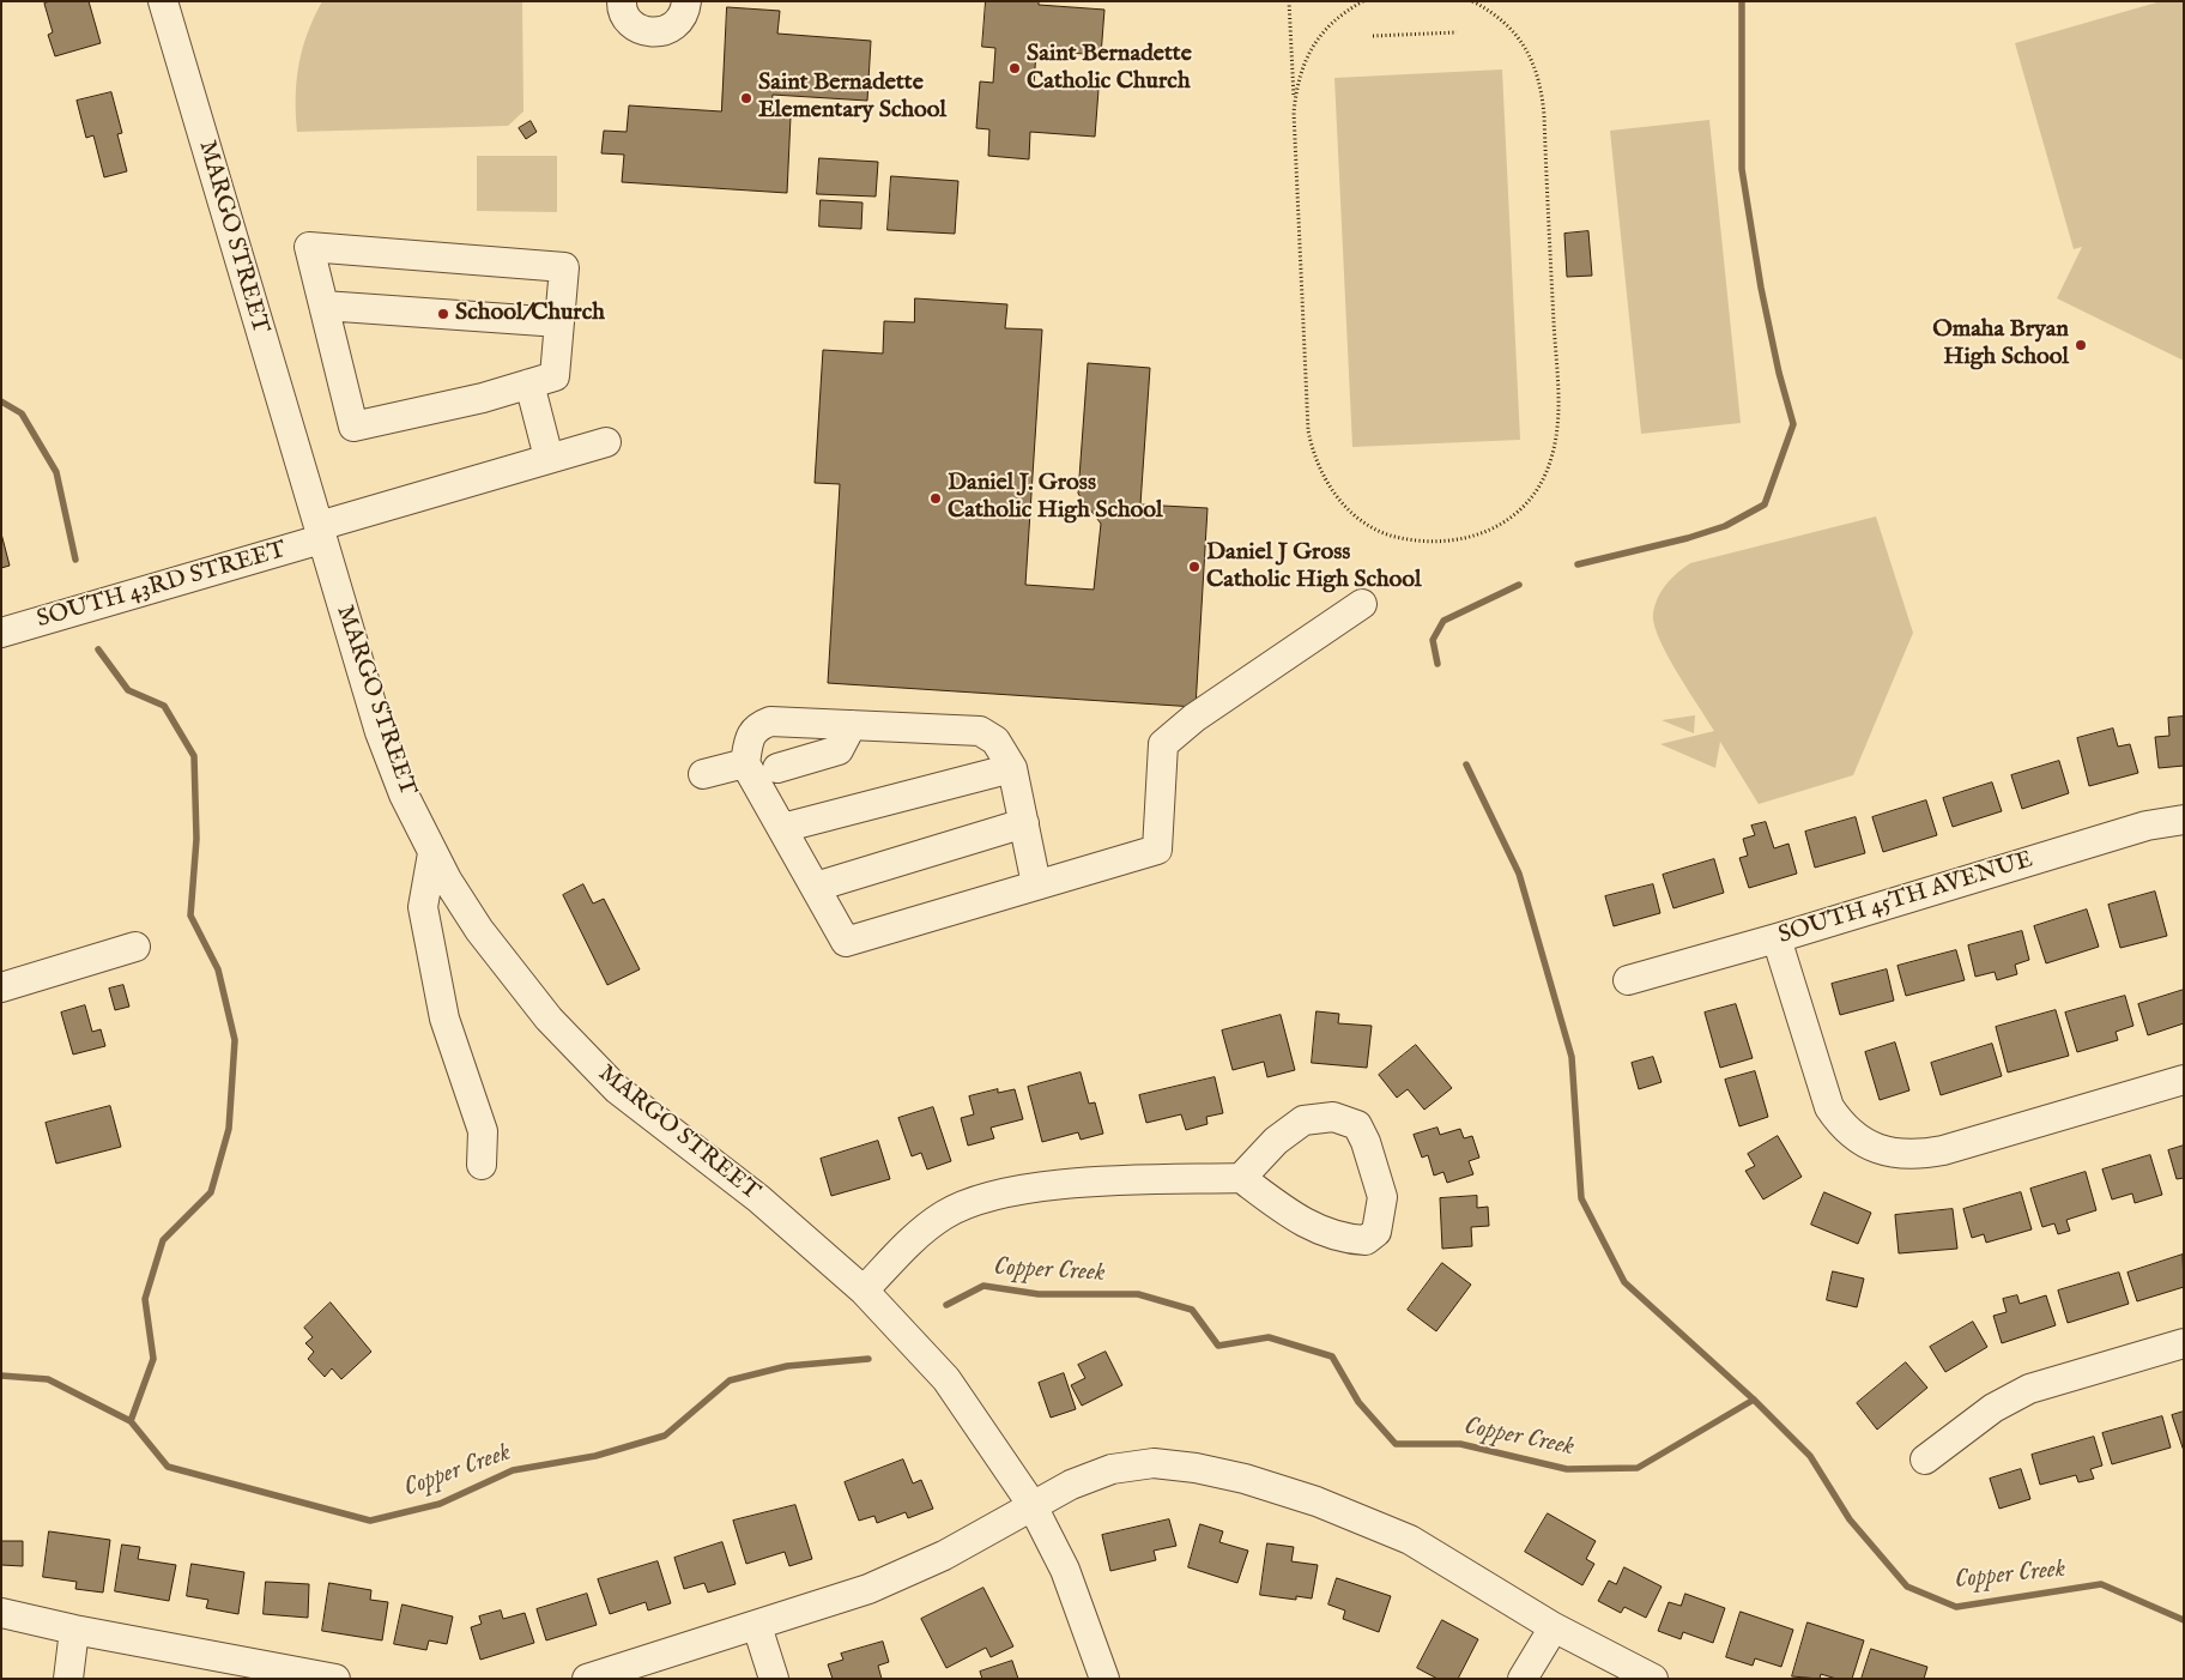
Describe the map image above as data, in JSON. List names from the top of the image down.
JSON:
{
  "streets": {
    "street": ["MARGO STREET", "SOUTH 43RD STREET", "SOUTH 45TH AVENUE"]
  },
  "crossings": [
    ["MARGO STREET", "SOUTH 43RD STREET"]
  ],
  "water": ["Copper Creek"],
  "places": [
    "Saint Bernadette Catholic Church",
    "Saint Bernadette Elementary School",
    "School/Church",
    "Omaha Bryan High School",
    "Daniel J. Gross Catholic High School",
    "Daniel J Gross Catholic High School"
  ]
}
